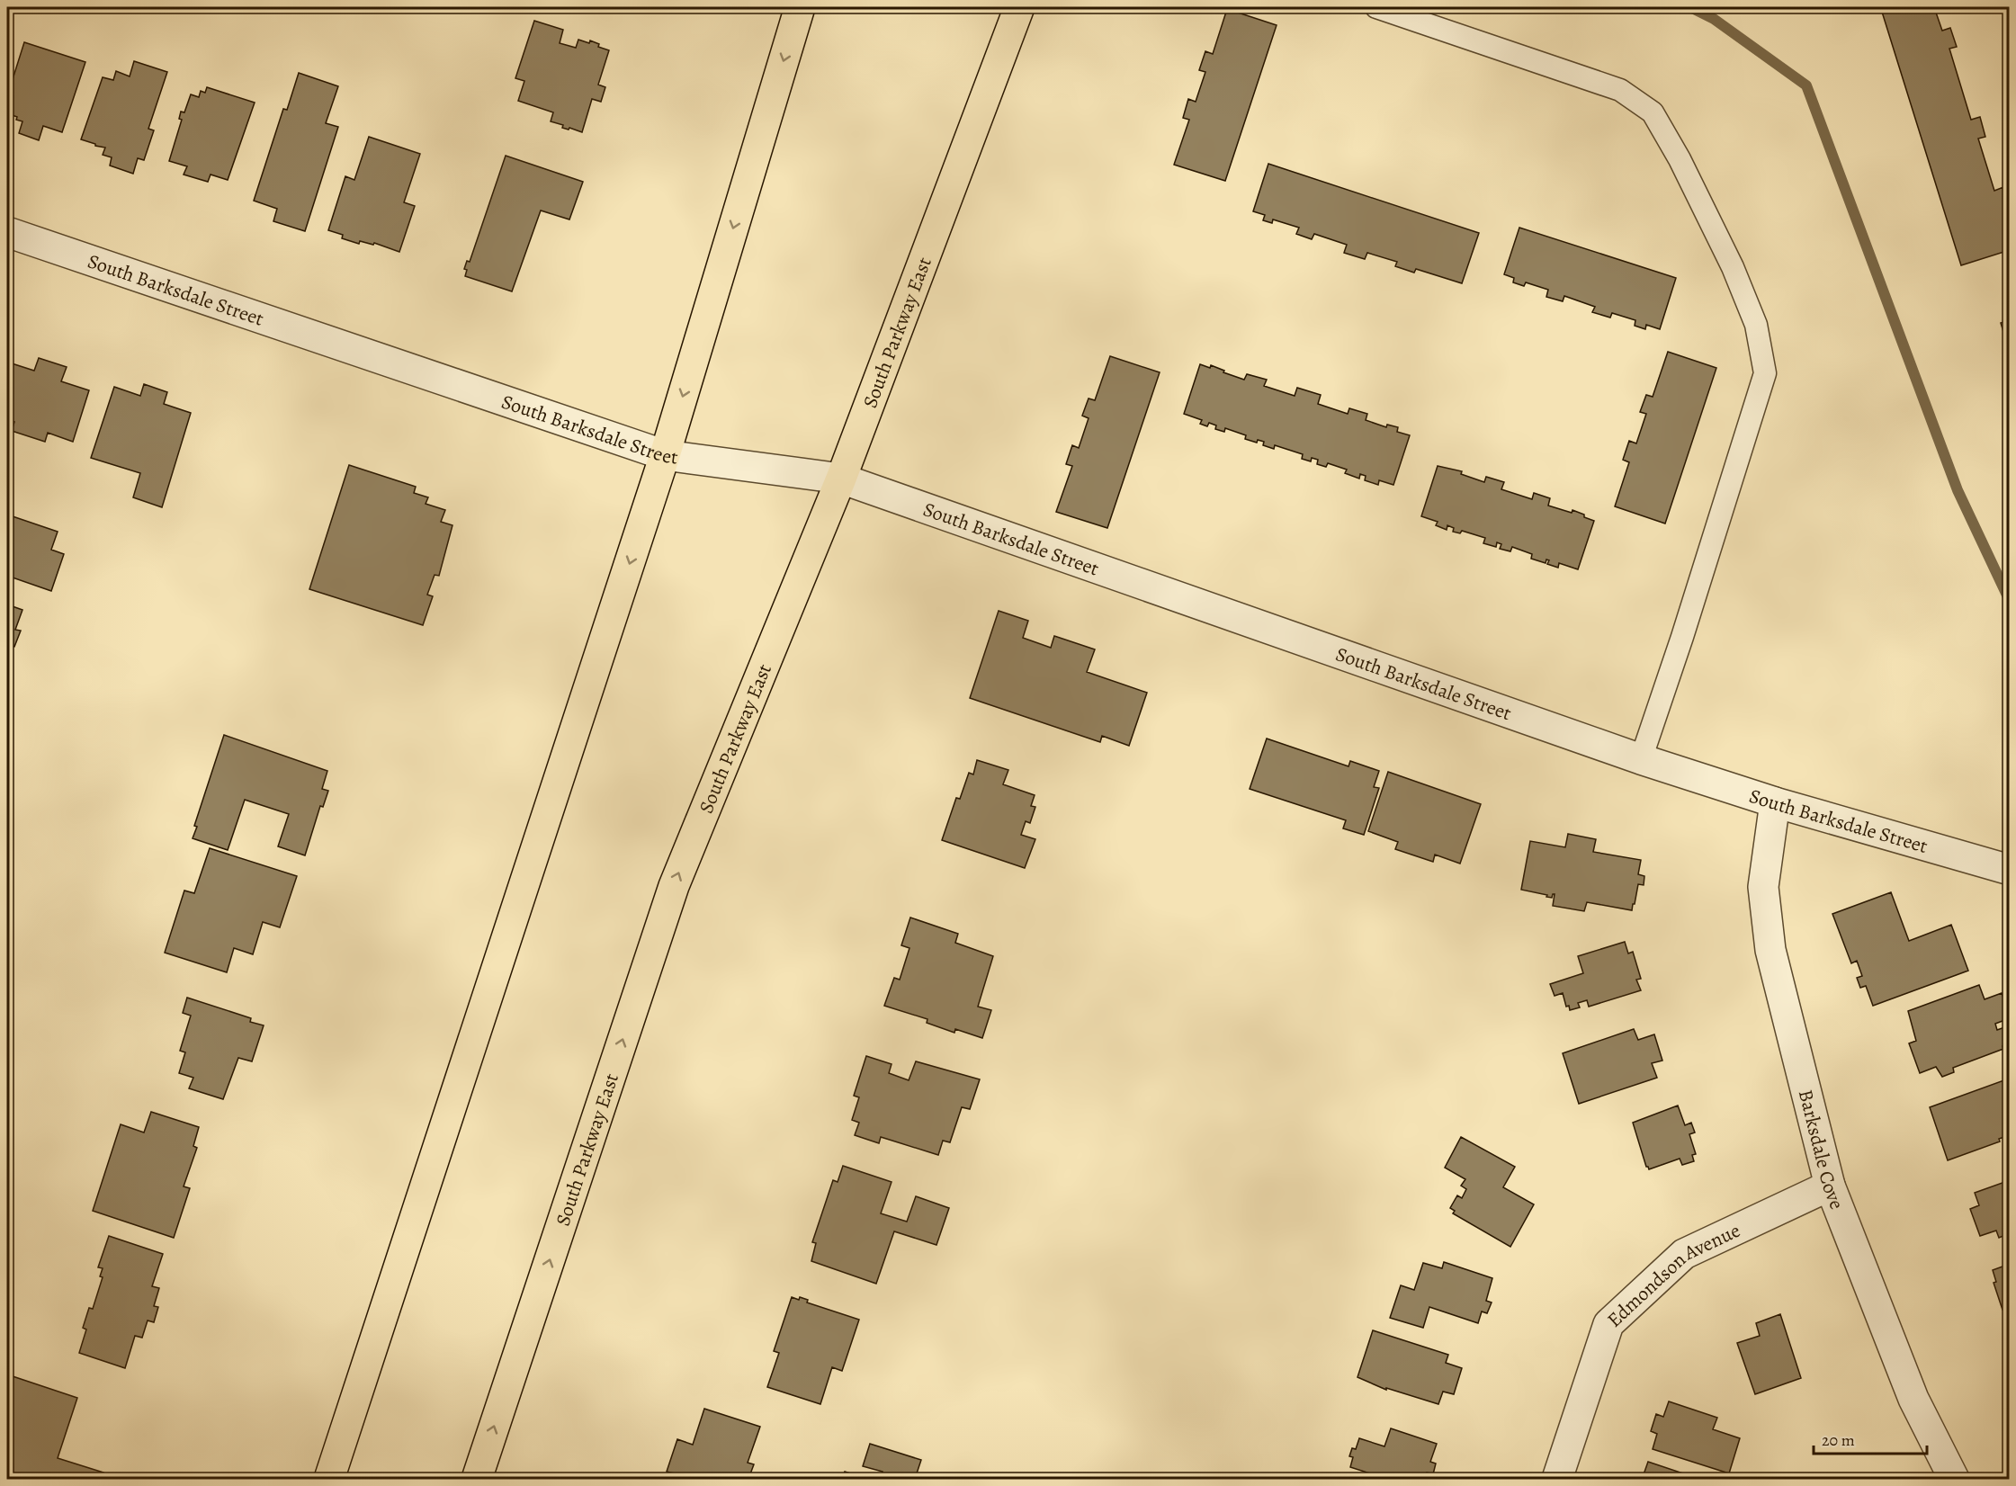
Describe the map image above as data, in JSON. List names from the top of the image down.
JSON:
{
  "streets": {
    "main road": ["South Parkway East"],
    "street": ["South Barksdale Street", "Barksdale Cove", "Edmondson Avenue"]
  },
  "crossings": [
    ["South Barksdale Street", "South Parkway East"],
    ["South Barksdale Street", "Barksdale Cove"],
    ["Barksdale Cove", "Edmondson Avenue"]
  ],
  "scale_bar": "20 m"
}
